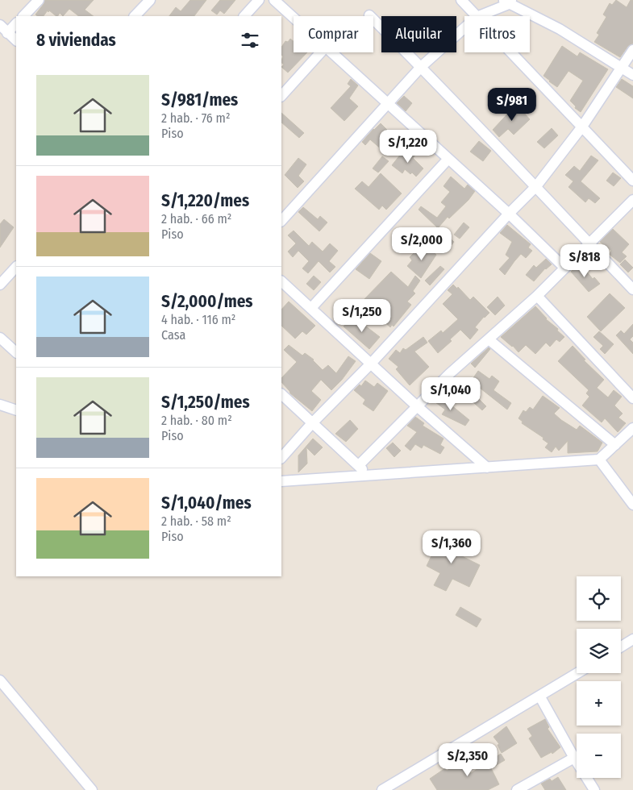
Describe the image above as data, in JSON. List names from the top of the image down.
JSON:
{
  "page": {
    "chip": ["Comprar", "Alquilar", "Filtros"],
    "heading": "8 viviendas",
    "list": [
      {
        "name": "S/981/mes",
        "note": "2 hab. · 76 m² · Piso"
      },
      {
        "name": "S/1,220/mes",
        "note": "2 hab. · 66 m² · Piso"
      },
      {
        "name": "S/2,000/mes",
        "note": "4 hab. · 116 m² · Casa"
      },
      {
        "name": "S/1,250/mes",
        "note": "2 hab. · 80 m² · Piso"
      },
      {
        "name": "S/1,040/mes",
        "note": "2 hab. · 58 m² · Piso"
      }
    ],
    "price": [
      "S/981",
      "S/1,220",
      "S/2,000",
      "S/818",
      "S/1,250",
      "S/1,040",
      "S/1,360",
      "S/2,350"
    ],
    "map_buttons": ["+", "−"]
  }
}
